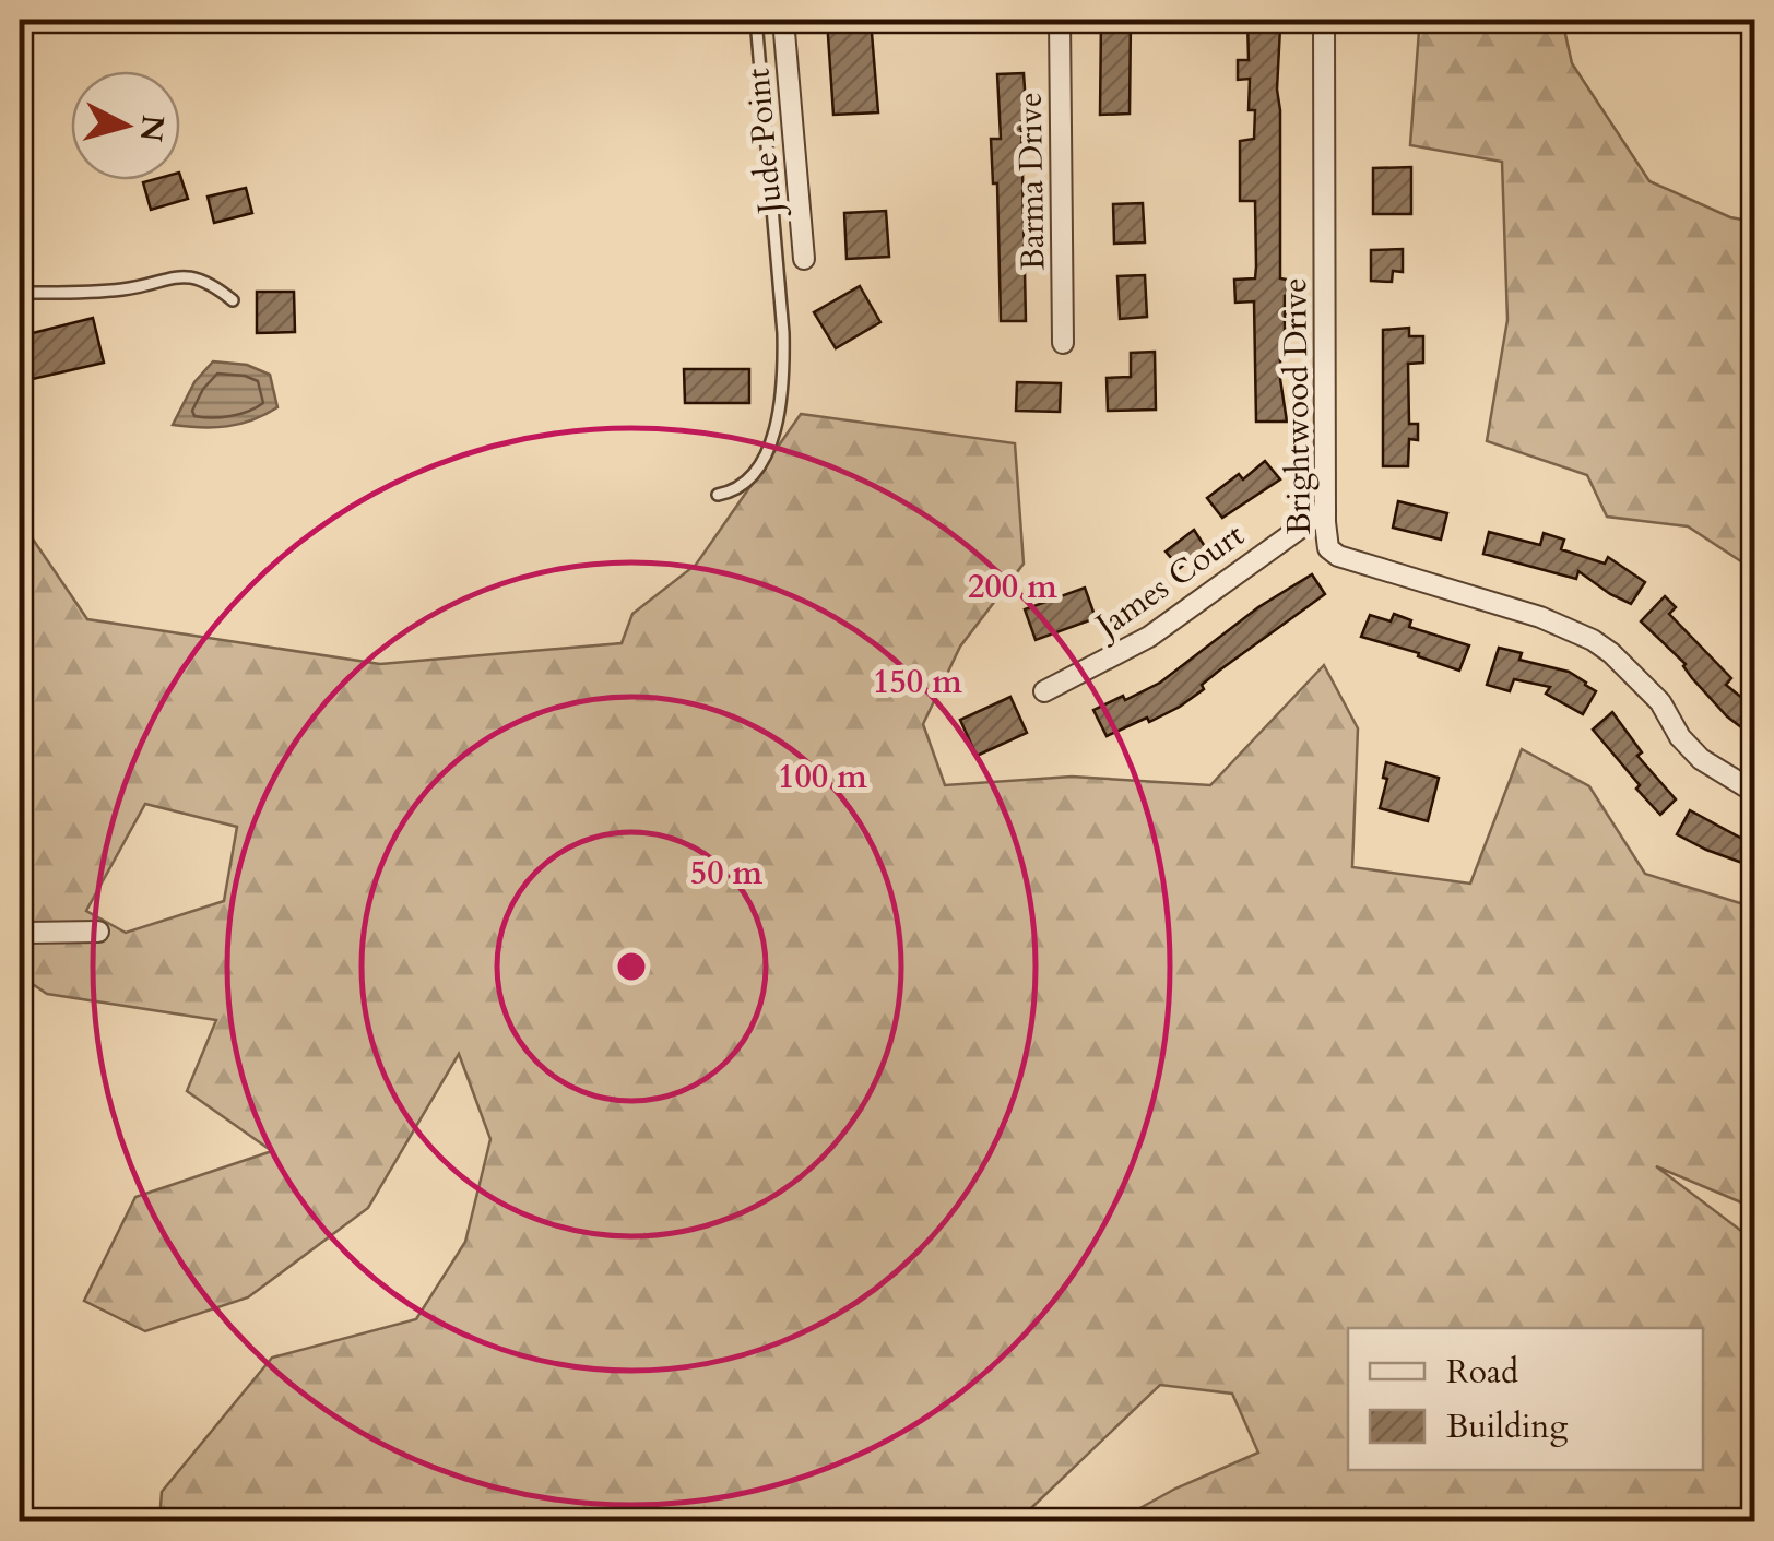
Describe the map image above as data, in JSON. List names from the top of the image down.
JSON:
{
  "streets": {
    "street": [
      "Jude Point",
      "Barma Drive",
      "Brightwood Drive",
      "James Court"
    ]
  },
  "crossings": [
    ["Brightwood Drive", "James Court"]
  ],
  "legend": ["Road", "Building"],
  "north": "right",
  "rings": [
    "200 m",
    "150 m",
    "100 m",
    "50 m"
  ]
}
